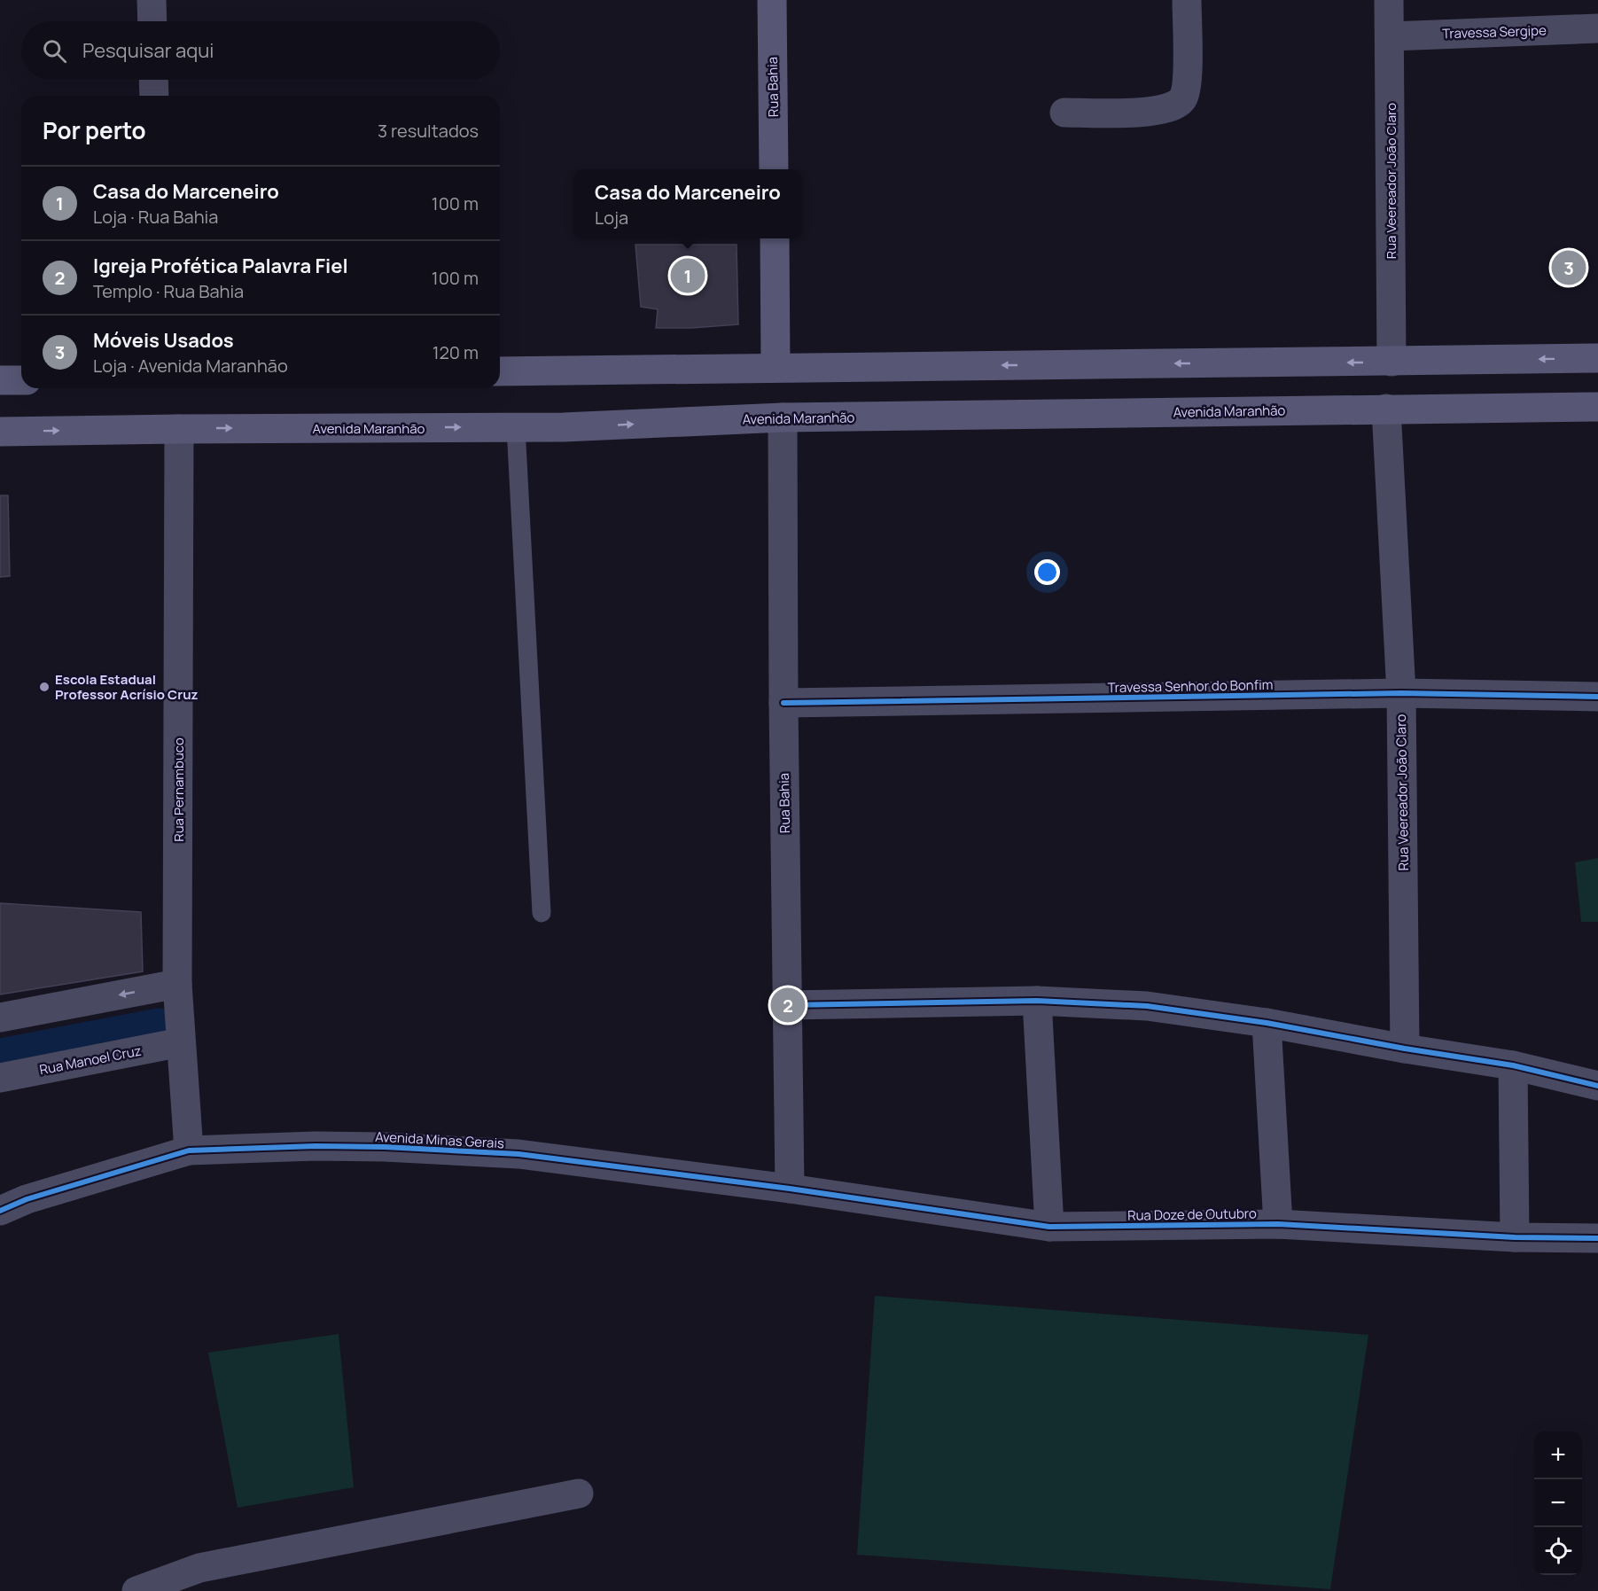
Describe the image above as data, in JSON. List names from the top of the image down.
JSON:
{
  "streets": {
    "main road": ["Rua Bahia", "Avenida Maranhão"],
    "street": [
      "Travessa Sergipe",
      "Rua Veereador João Claro",
      "Travessa Senhor do Bonfim",
      "Rua Pernambuco",
      "Rua Manoel Cruz",
      "Avenida Minas Gerais",
      "Rua Doze de Outubro"
    ]
  },
  "crossings": [
    ["Travessa Sergipe", "Rua Veereador João Claro"],
    ["Rua Bahia", "Avenida Maranhão"],
    ["Rua Bahia", "Travessa Senhor do Bonfim"],
    ["Rua Bahia", "Avenida Minas Gerais"],
    ["Rua Bahia", "Rua Doze de Outubro"],
    ["Rua Veereador João Claro", "Avenida Maranhão"],
    ["Rua Veereador João Claro", "Travessa Senhor do Bonfim"],
    ["Avenida Maranhão", "Rua Pernambuco"],
    ["Rua Pernambuco", "Rua Manoel Cruz"],
    ["Rua Pernambuco", "Avenida Minas Gerais"],
    ["Avenida Minas Gerais", "Rua Doze de Outubro"]
  ],
  "places": ["Escola Estadual Professor Acrísio Cruz"],
  "page": {
    "search": "Pesquisar aqui",
    "heading": ["Por perto", "3 resultados"],
    "list": [
      {
        "mark": "1",
        "name": "Casa do Marceneiro",
        "note": "Loja · Rua Bahia",
        "value": "100 m"
      },
      {
        "mark": "2",
        "name": "Igreja Profética Palavra Fiel",
        "note": "Templo · Rua Bahia",
        "value": "100 m"
      },
      {
        "mark": "3",
        "name": "Móveis Usados",
        "note": "Loja · Avenida Maranhão",
        "value": "120 m"
      }
    ],
    "popup": ["Casa do Marceneiro", "Loja"],
    "pins": ["3", "1", "2"],
    "map_buttons": ["+", "−"]
  }
}
